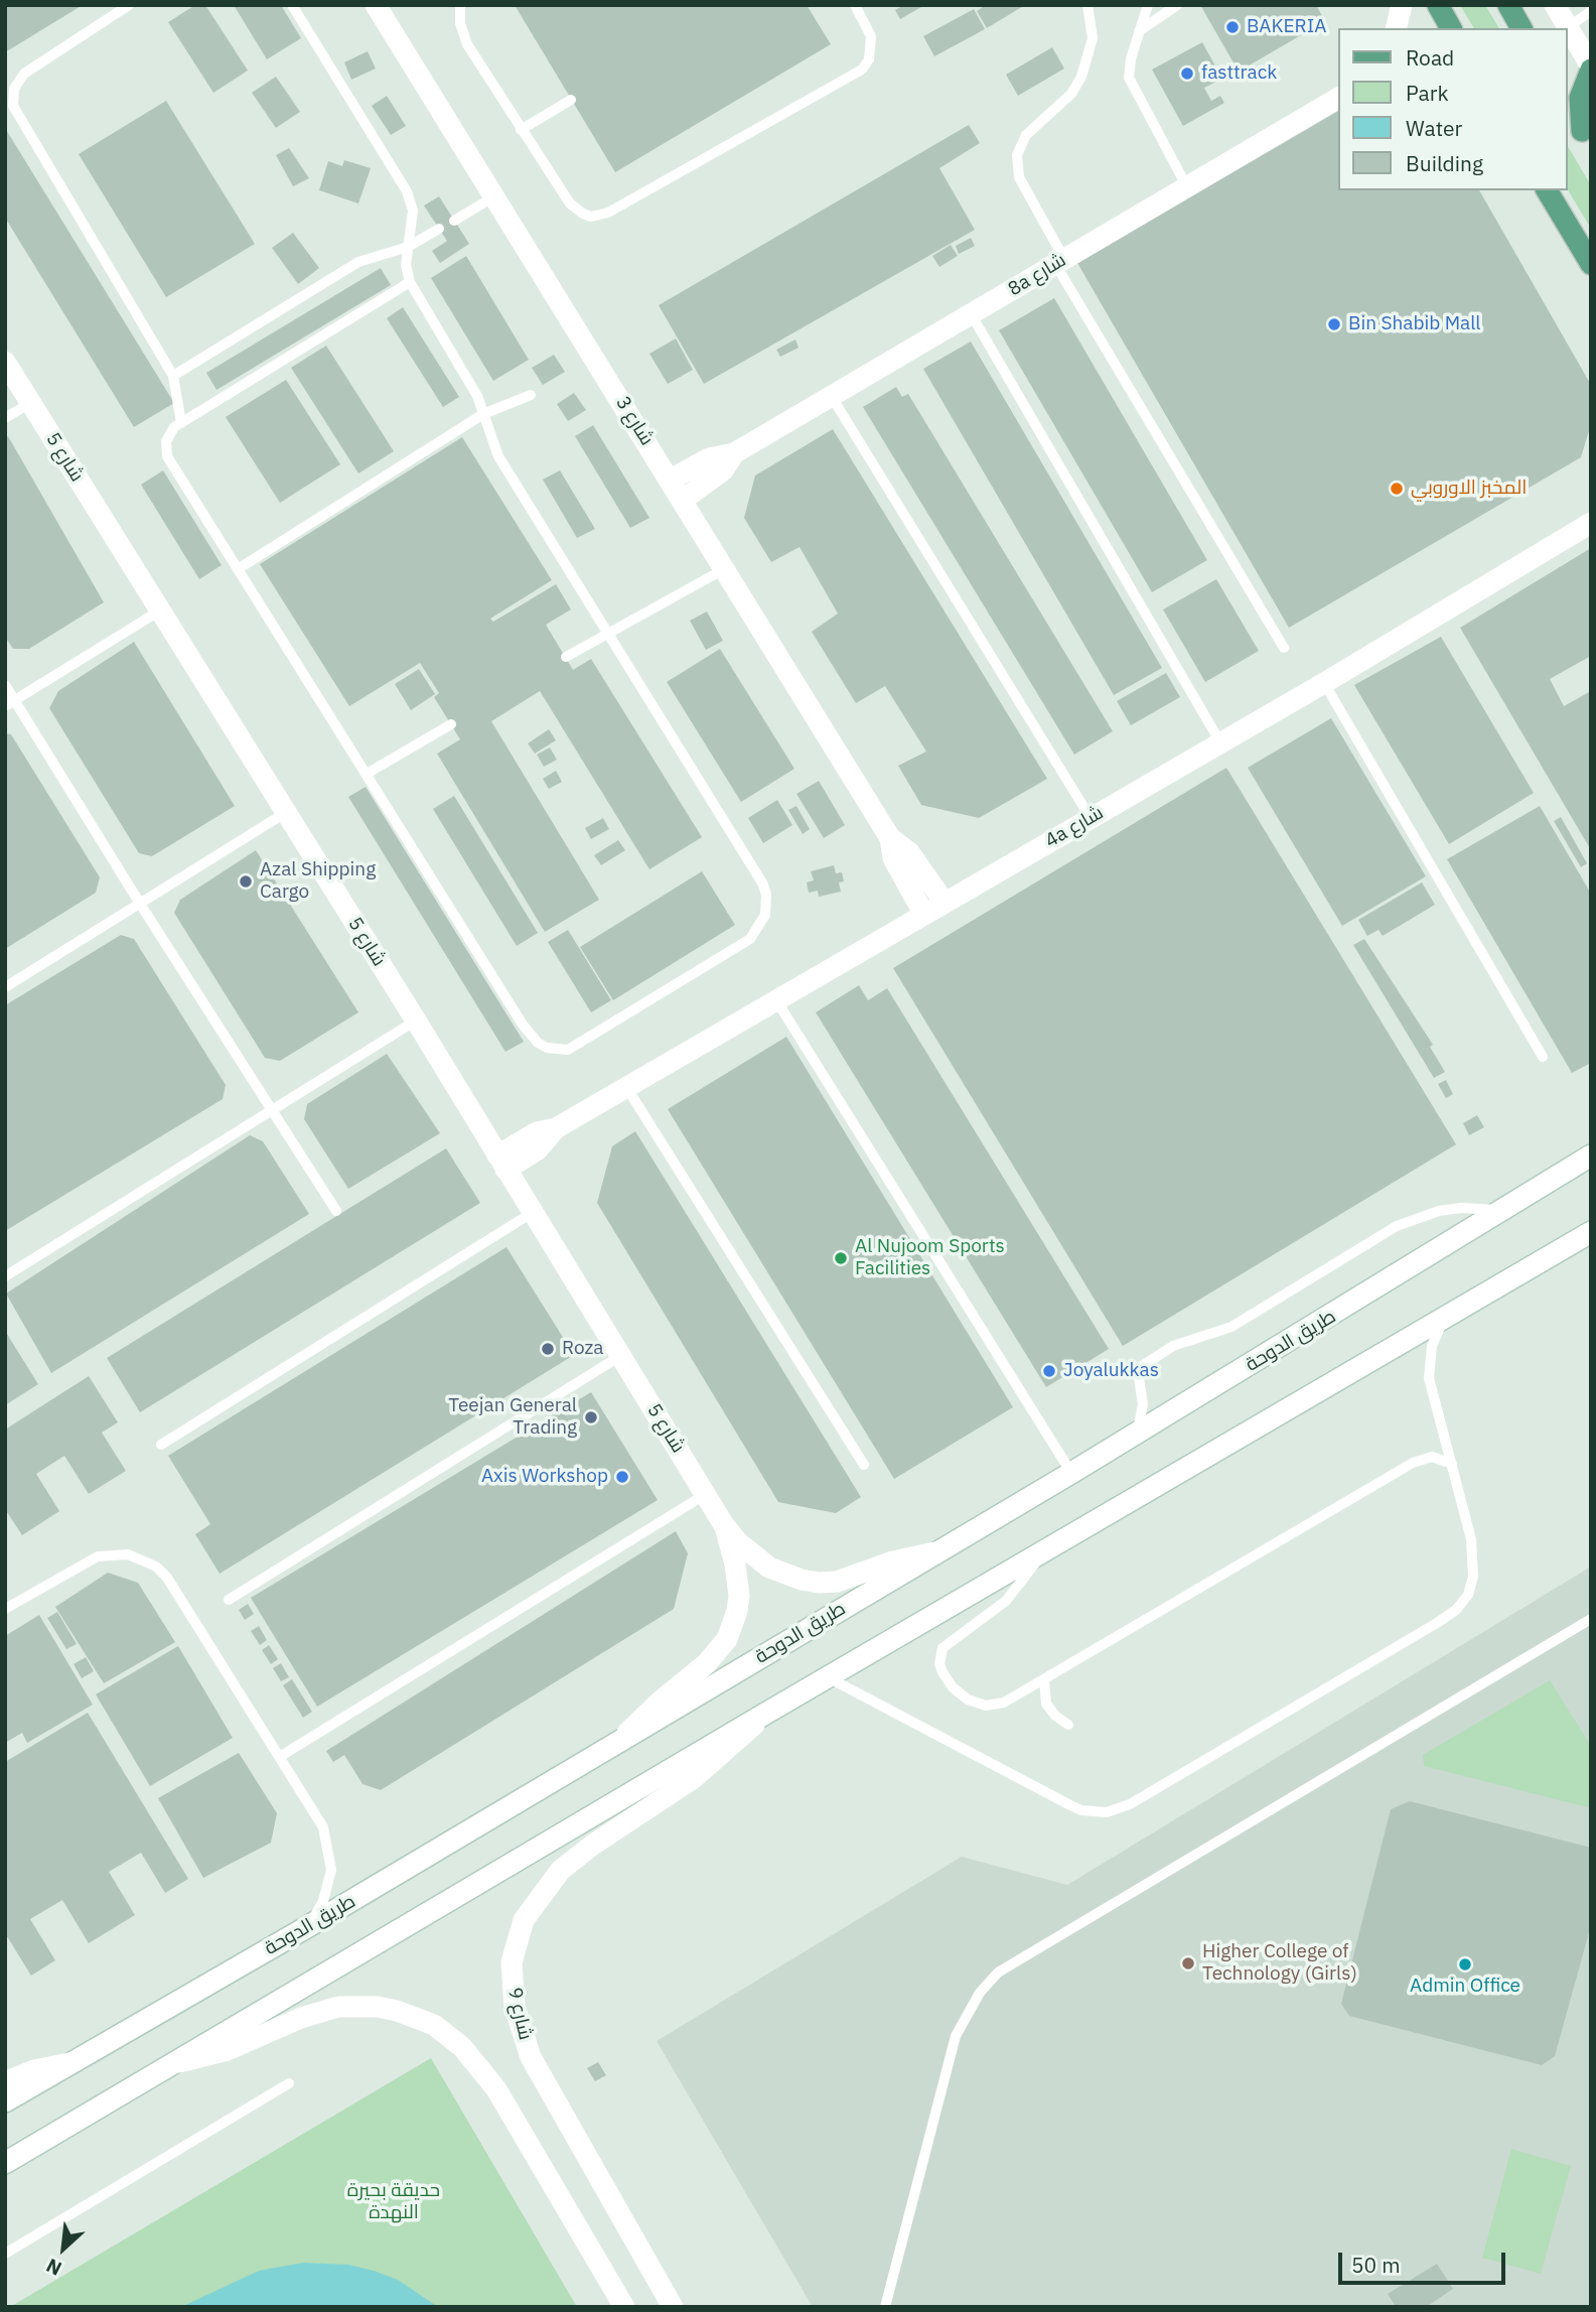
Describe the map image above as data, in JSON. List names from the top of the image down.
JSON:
{
  "streets": {
    "street": [
      "8a شارع",
      "شارع 3",
      "شارع 5",
      "4a شارع",
      "طريق الدوحة",
      "شارع 9"
    ]
  },
  "crossings": [
    ["8a شارع", "شارع 3"],
    ["شارع 3", "4a شارع"],
    ["شارع 5", "4a شارع"],
    ["شارع 5", "طريق الدوحة"]
  ],
  "parks": ["حديقة بحيرة النهدة"],
  "places": [
    "BAKERIA",
    "fasttrack",
    "Bin Shabib Mall",
    "المخبز الاوروبي",
    "Azal Shipping Cargo",
    "Al Nujoom Sports Facilities",
    "Roza",
    "Joyalukkas",
    "Teejan General Trading",
    "Axis Workshop",
    "Higher College of Technology (Girls)",
    "Admin Office"
  ],
  "legend": [
    "Road",
    "Park",
    "Water",
    "Building"
  ],
  "scale_bar": "50 m",
  "north": "bottom left"
}
